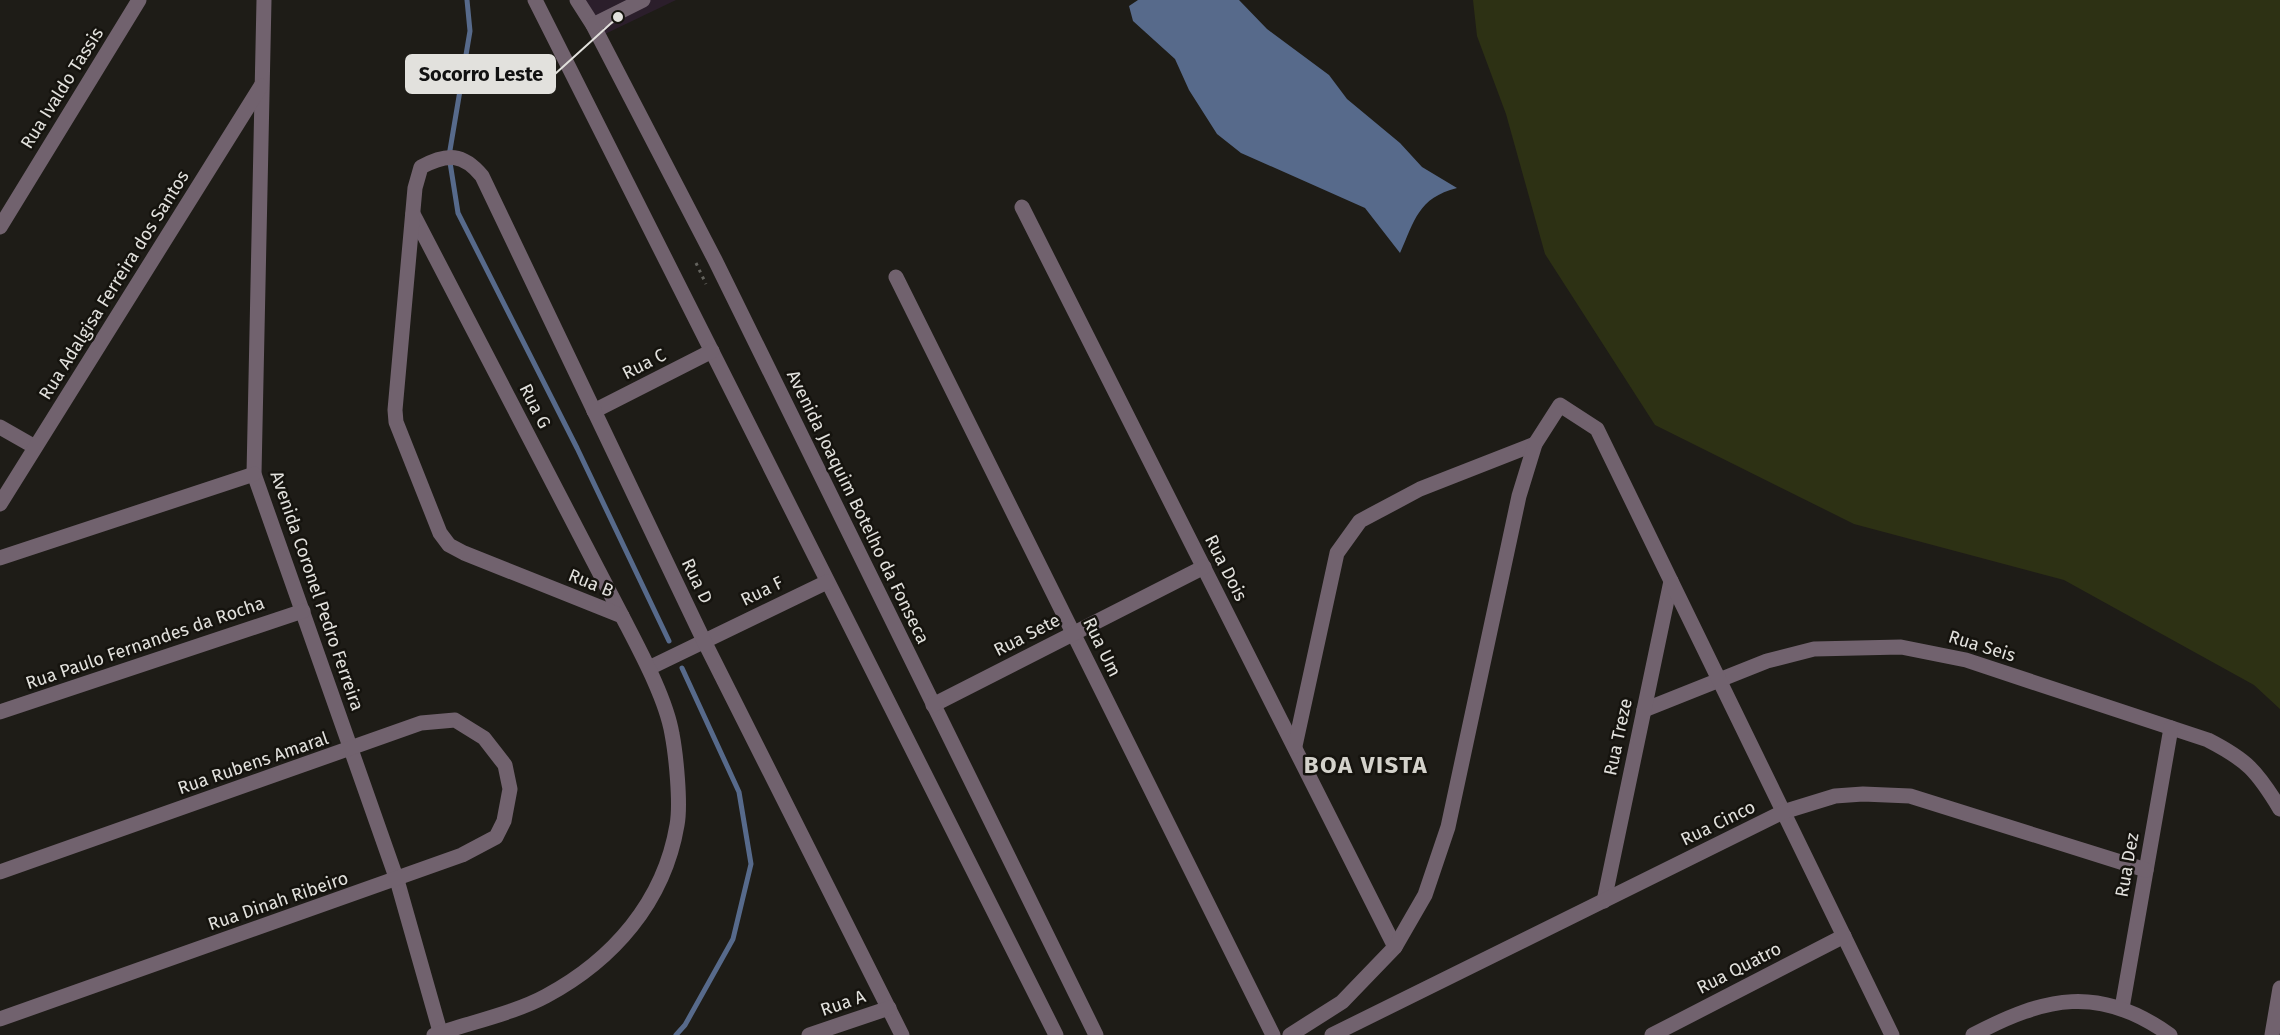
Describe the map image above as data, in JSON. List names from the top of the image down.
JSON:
{
  "streets": {
    "street": [
      "Rua Ivaldo Tassis",
      "Rua Adalgisa Ferreira dos Santos",
      "Rua C",
      "Rua G",
      "Avenida Joaquim Botelho da Fonseca",
      "Rua Dois",
      "Rua D",
      "Rua B",
      "Avenida Coronel Pedro Ferreira",
      "Rua F",
      "Rua Sete",
      "Rua Paulo Fernandes da Rocha",
      "Rua Seis",
      "Rua Um",
      "Rua Treze",
      "Rua Rubens Amaral",
      "Rua Cinco",
      "Rua Dez",
      "Rua Dinah Ribeiro",
      "Rua Quatro",
      "Rua A"
    ]
  },
  "crossings": [
    ["Rua Adalgisa Ferreira dos Santos", "Avenida Coronel Pedro Ferreira"],
    ["Rua C", "Rua D"],
    ["Rua G", "Rua B"],
    ["Avenida Joaquim Botelho da Fonseca", "Rua Sete"],
    ["Rua Dois", "Rua Sete"],
    ["Rua D", "Rua B"],
    ["Rua D", "Rua F"],
    ["Rua D", "Rua A"],
    ["Rua B", "Avenida Coronel Pedro Ferreira"],
    ["Rua B", "Rua F"],
    ["Avenida Coronel Pedro Ferreira", "Rua Paulo Fernandes da Rocha"],
    ["Avenida Coronel Pedro Ferreira", "Rua Rubens Amaral"],
    ["Avenida Coronel Pedro Ferreira", "Rua Dinah Ribeiro"],
    ["Rua Sete", "Rua Um"],
    ["Rua Seis", "Rua Treze"],
    ["Rua Seis", "Rua Dez"],
    ["Rua Treze", "Rua Cinco"],
    ["Rua Rubens Amaral", "Rua Dinah Ribeiro"],
    ["Rua Cinco", "Rua Dez"]
  ],
  "districts": ["BOA VISTA"],
  "places": ["Socorro Leste"]
}
